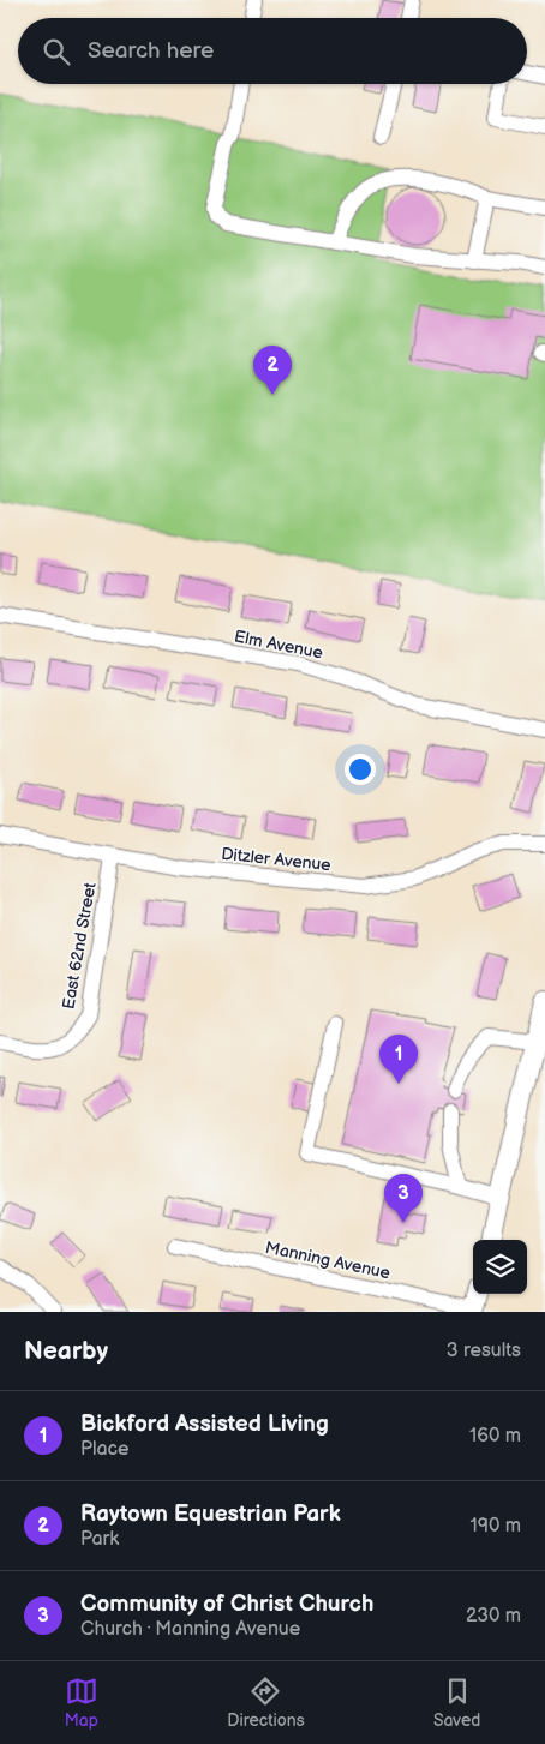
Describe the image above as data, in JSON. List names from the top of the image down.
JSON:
{
  "streets": {
    "street": [
      "Elm Avenue",
      "Ditzler Avenue",
      "East 62nd Street",
      "Manning Avenue"
    ]
  },
  "crossings": [
    ["Ditzler Avenue", "East 62nd Street"]
  ],
  "page": {
    "search": "Search here",
    "pins": ["2", "1", "3"],
    "heading": ["Nearby", "3 results"],
    "list": [
      {
        "mark": "1",
        "name": "Bickford Assisted Living",
        "note": "Place",
        "value": "160 m"
      },
      {
        "mark": "2",
        "name": "Raytown Equestrian Park",
        "note": "Park",
        "value": "190 m"
      },
      {
        "mark": "3",
        "name": "Community of Christ Church",
        "note": "Church · Manning Avenue",
        "value": "230 m"
      }
    ],
    "nav": ["Map", "Directions", "Saved"]
  }
}
